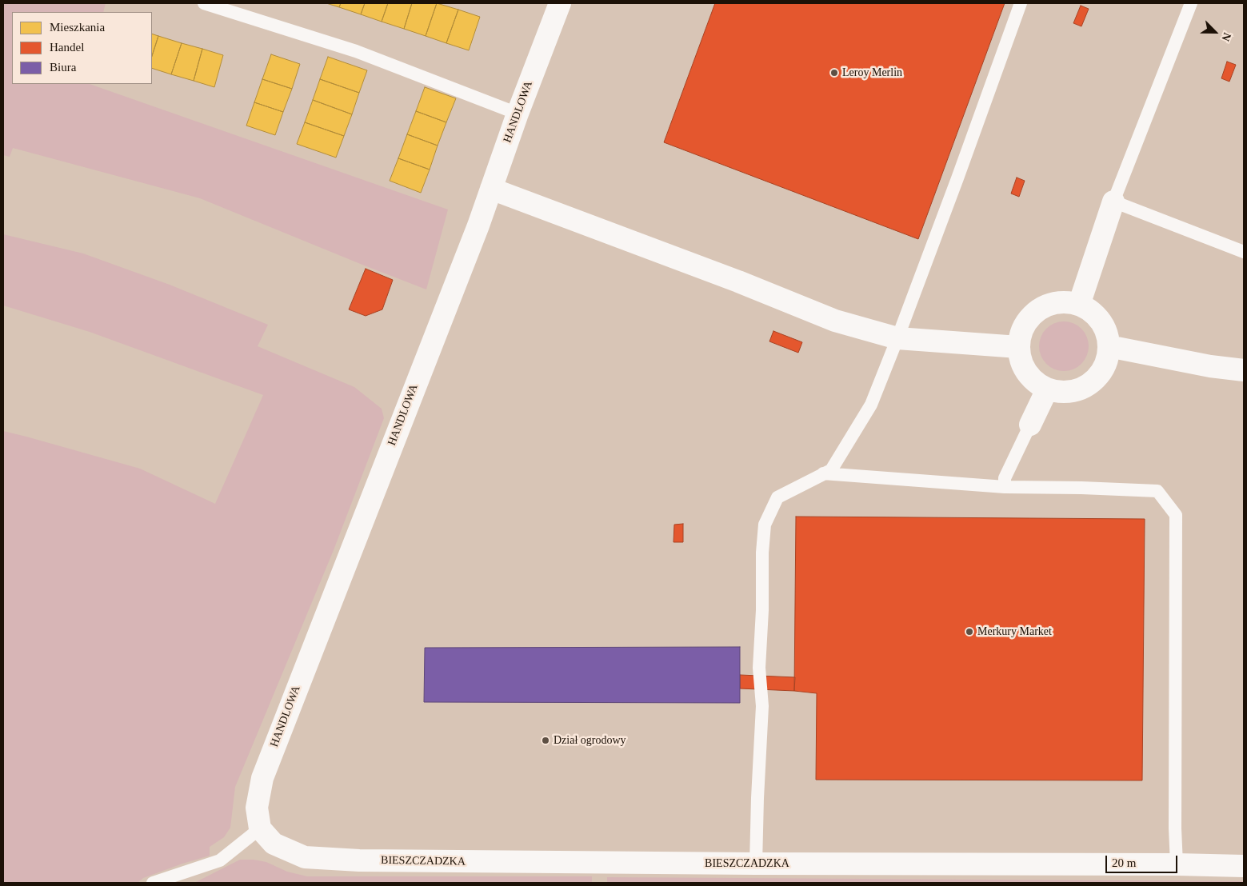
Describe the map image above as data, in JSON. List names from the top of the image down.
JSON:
{
  "streets": {
    "street": ["HANDLOWA", "BIESZCZADZKA"]
  },
  "crossings": [
    ["HANDLOWA", "BIESZCZADZKA"]
  ],
  "places": ["Leroy Merlin", "Merkury Market", "Dział ogrodowy"],
  "legend": ["Mieszkania", "Handel", "Biura"],
  "scale_bar": "20 m",
  "north": "bottom right"
}
